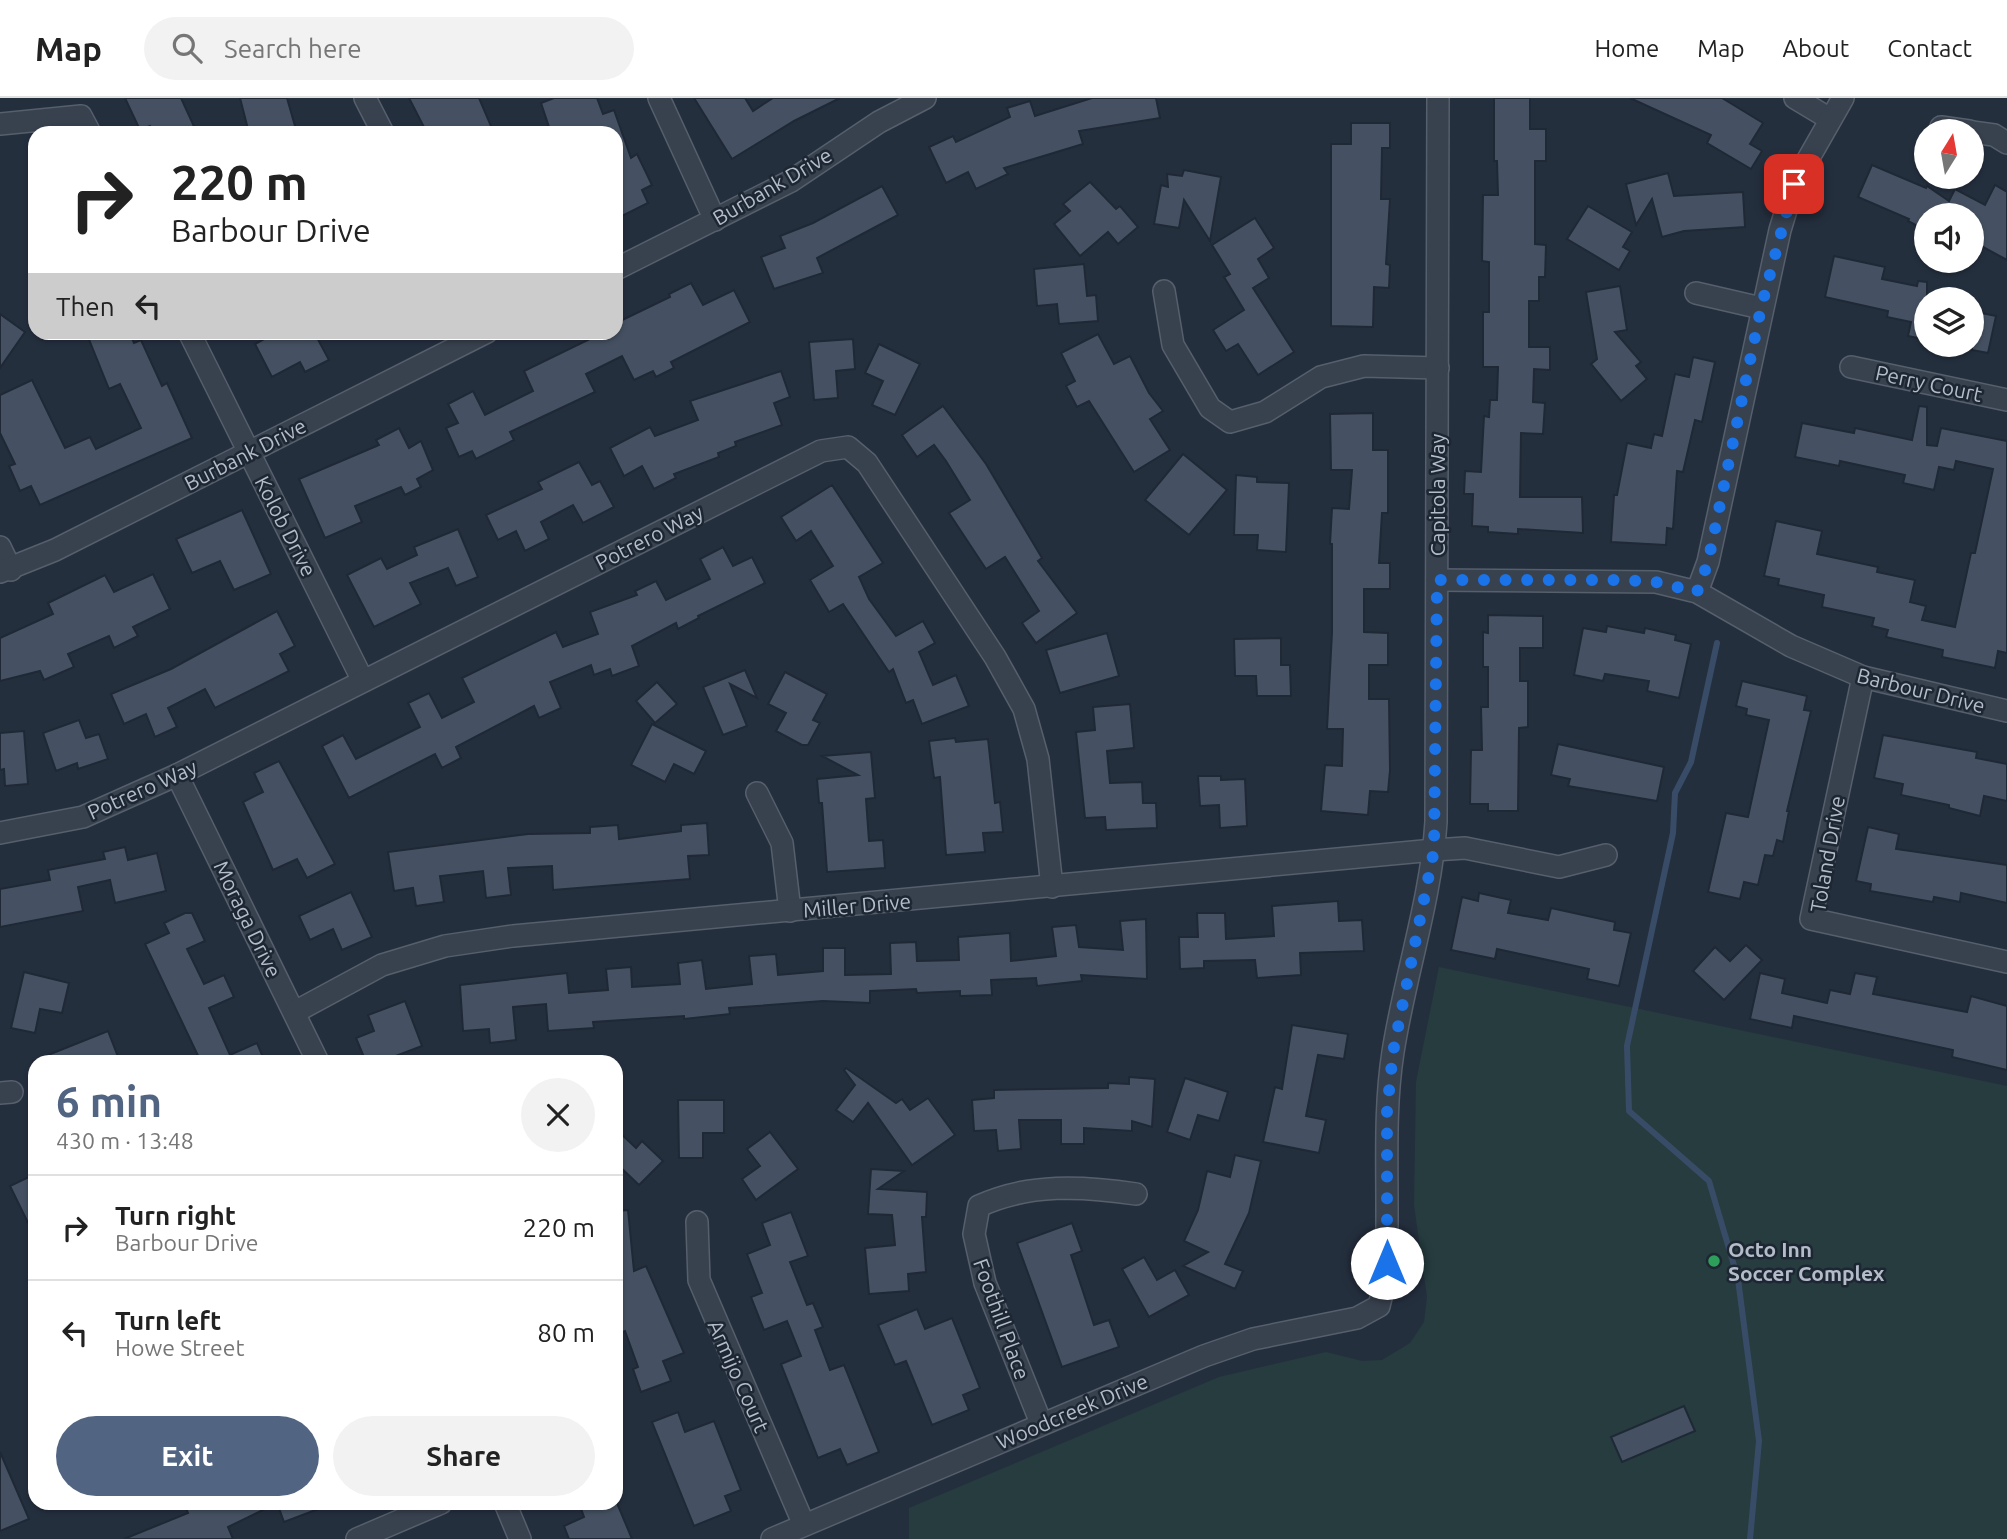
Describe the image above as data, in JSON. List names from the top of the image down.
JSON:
{
  "streets": {
    "street": [
      "Burbank Drive",
      "Perry Court",
      "Capitola Way",
      "Kolob Drive",
      "Potrero Way",
      "Barbour Drive",
      "Toland Drive",
      "Miller Drive",
      "Moraga Drive",
      "Foothill Place",
      "Armijo Court",
      "Woodcreek Drive"
    ]
  },
  "crossings": [
    ["Burbank Drive", "Kolob Drive"],
    ["Capitola Way", "Barbour Drive"],
    ["Capitola Way", "Miller Drive"],
    ["Capitola Way", "Woodcreek Drive"],
    ["Kolob Drive", "Potrero Way"],
    ["Potrero Way", "Miller Drive"],
    ["Potrero Way", "Moraga Drive"],
    ["Barbour Drive", "Toland Drive"],
    ["Miller Drive", "Moraga Drive"],
    ["Foothill Place", "Woodcreek Drive"],
    ["Armijo Court", "Woodcreek Drive"]
  ],
  "places": ["Octo Inn Soccer Complex"],
  "north": "top",
  "page": {
    "header": "Map",
    "search": "Search here",
    "nav": [
      "Home",
      "Map",
      "About",
      "Contact"
    ],
    "turn": ["220 m", "Barbour Drive"],
    "then": "Then",
    "heading": ["6 min", "430 m · 13:48"],
    "list": [
      {
        "name": "Turn right",
        "note": "Barbour Drive",
        "value": "220 m"
      },
      {
        "name": "Turn left",
        "note": "Howe Street",
        "value": "80 m"
      }
    ],
    "buttons": ["Exit", "Share"]
  }
}
